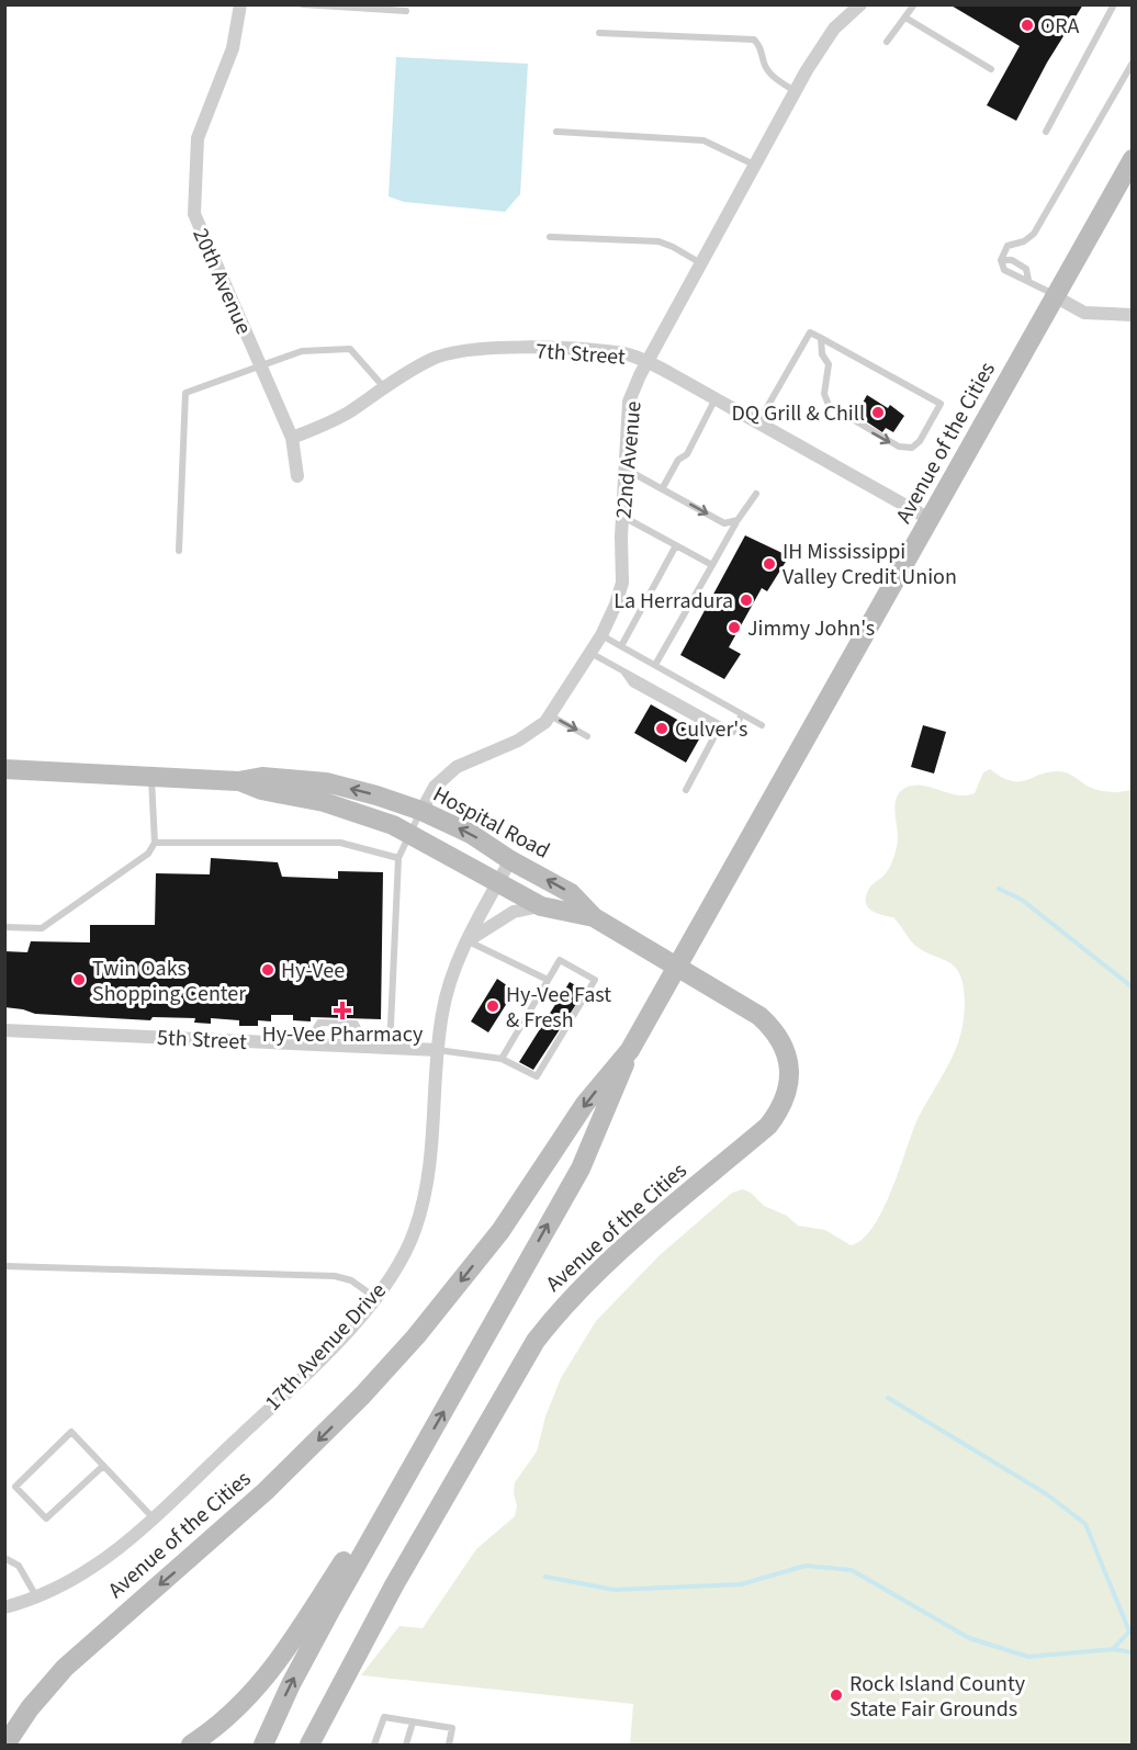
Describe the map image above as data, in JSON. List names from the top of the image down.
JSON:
{
  "streets": {
    "main road": ["Avenue of the Cities", "Hospital Road"],
    "street": [
      "20th Avenue",
      "7th Street",
      "22nd Avenue",
      "5th Street",
      "17th Avenue Drive"
    ]
  },
  "crossings": [
    ["20th Avenue", "7th Street"],
    ["7th Street", "Avenue of the Cities"],
    ["7th Street", "22nd Avenue"],
    ["Avenue of the Cities", "Hospital Road"],
    ["22nd Avenue", "Hospital Road"],
    ["Hospital Road", "17th Avenue Drive"],
    ["5th Street", "17th Avenue Drive"]
  ],
  "places": {
    "other": [
      "ORA",
      "DQ Grill & Chill",
      "IH Mississippi Valley Credit Union",
      "La Herradura",
      "Jimmy John's",
      "Culver's",
      "Hy-Vee",
      "Twin Oaks Shopping Center",
      "Hy-Vee Fast & Fresh",
      "Rock Island County State Fair Grounds"
    ],
    "health": ["Hy-Vee Pharmacy"]
  }
}
